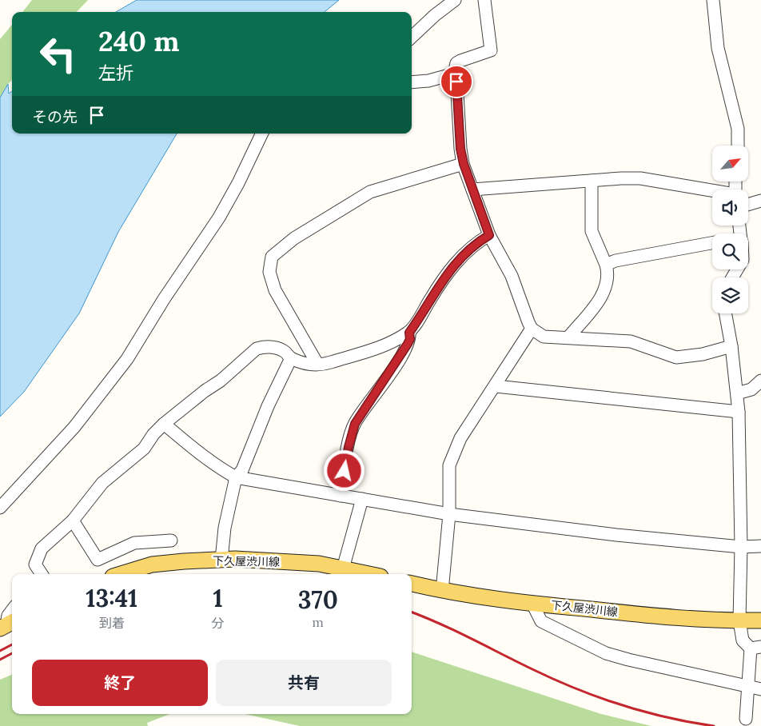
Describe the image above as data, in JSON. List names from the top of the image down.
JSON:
{
  "streets": {
    "main road": ["下久屋渋川線"]
  },
  "north": "top right",
  "page": {
    "turn": ["240 m", "左折"],
    "then": "その先",
    "eta": [
      "13:41",
      "到着",
      "1",
      "分",
      "370",
      "m"
    ],
    "buttons": ["終了", "共有"]
  }
}
